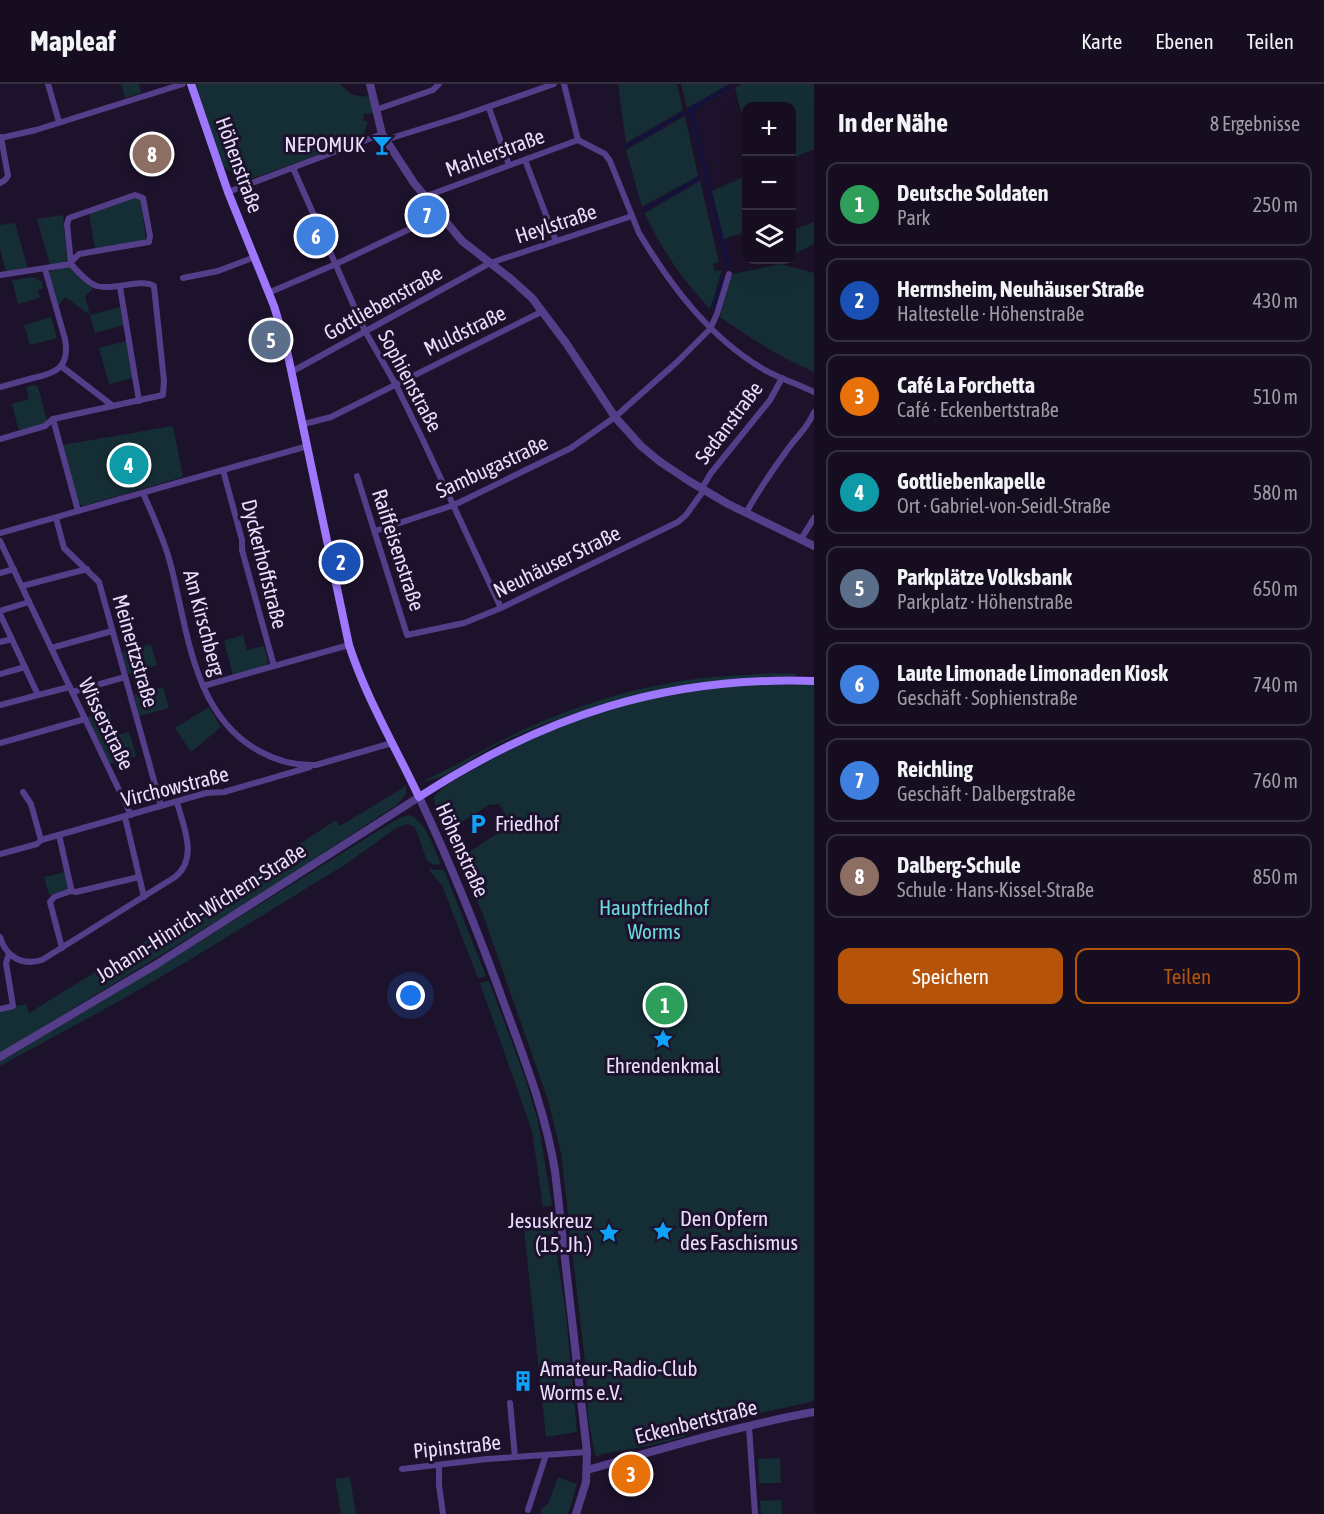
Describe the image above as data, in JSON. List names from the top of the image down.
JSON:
{
  "streets": {
    "main road": ["Höhenstraße"],
    "street": [
      "Mahlerstraße",
      "Heylstraße",
      "Gottliebenstraße",
      "Muldstraße",
      "Sophienstraße",
      "Sedanstraße",
      "Sambugastraße",
      "Raiffeisenstraße",
      "Neuhäuser Straße",
      "Dyckerhoffstraße",
      "Am Kirschberg",
      "Meinertzstraße",
      "Wisserstraße",
      "Virchowstraße",
      "Johann-Hinrich-Wichern-Straße",
      "Eckenbertstraße",
      "Pipinstraße"
    ]
  },
  "crossings": [
    ["Höhenstraße", "Gottliebenstraße"],
    ["Höhenstraße", "Muldstraße"],
    ["Höhenstraße", "Am Kirschberg"],
    ["Höhenstraße", "Johann-Hinrich-Wichern-Straße"],
    ["Höhenstraße", "Eckenbertstraße"],
    ["Höhenstraße", "Pipinstraße"],
    ["Heylstraße", "Gottliebenstraße"],
    ["Gottliebenstraße", "Sophienstraße"],
    ["Muldstraße", "Sophienstraße"],
    ["Sophienstraße", "Sambugastraße"],
    ["Sophienstraße", "Neuhäuser Straße"],
    ["Sedanstraße", "Neuhäuser Straße"],
    ["Sambugastraße", "Raiffeisenstraße"],
    ["Raiffeisenstraße", "Neuhäuser Straße"],
    ["Am Kirschberg", "Virchowstraße"],
    ["Meinertzstraße", "Virchowstraße"],
    ["Wisserstraße", "Virchowstraße"]
  ],
  "parks": ["Hauptfriedhof Worms"],
  "places": {
    "bar": ["NEPOMUK"],
    "parking": ["Friedhof"],
    "place": ["Ehrendenkmal", "Den Opfern des Faschismus", "Jesuskreuz (15. Jh.)"],
    "building": ["Amateur-Radio-Club Worms e.V."]
  },
  "page": {
    "header": "Mapleaf",
    "nav": ["Karte", "Ebenen", "Teilen"],
    "heading": ["In der Nähe", "8 Ergebnisse"],
    "map_buttons": ["+", "−"],
    "pins": [
      "8",
      "7",
      "6",
      "5",
      "4",
      "2",
      "1",
      "3"
    ],
    "list": [
      {
        "mark": "1",
        "name": "Deutsche Soldaten",
        "note": "Park",
        "value": "250 m"
      },
      {
        "mark": "2",
        "name": "Herrnsheim, Neuhäuser Straße",
        "note": "Haltestelle · Höhenstraße",
        "value": "430 m"
      },
      {
        "mark": "3",
        "name": "Café La Forchetta",
        "note": "Café · Eckenbertstraße",
        "value": "510 m"
      },
      {
        "mark": "4",
        "name": "Gottliebenkapelle",
        "note": "Ort · Gabriel-von-Seidl-Straße",
        "value": "580 m"
      },
      {
        "mark": "5",
        "name": "Parkplätze Volksbank",
        "note": "Parkplatz · Höhenstraße",
        "value": "650 m"
      },
      {
        "mark": "6",
        "name": "Laute Limonade Limonaden Kiosk",
        "note": "Geschäft · Sophienstraße",
        "value": "740 m"
      },
      {
        "mark": "7",
        "name": "Reichling",
        "note": "Geschäft · Dalbergstraße",
        "value": "760 m"
      },
      {
        "mark": "8",
        "name": "Dalberg-Schule",
        "note": "Schule · Hans-Kissel-Straße",
        "value": "850 m"
      }
    ],
    "buttons": ["Speichern", "Teilen"]
  }
}
